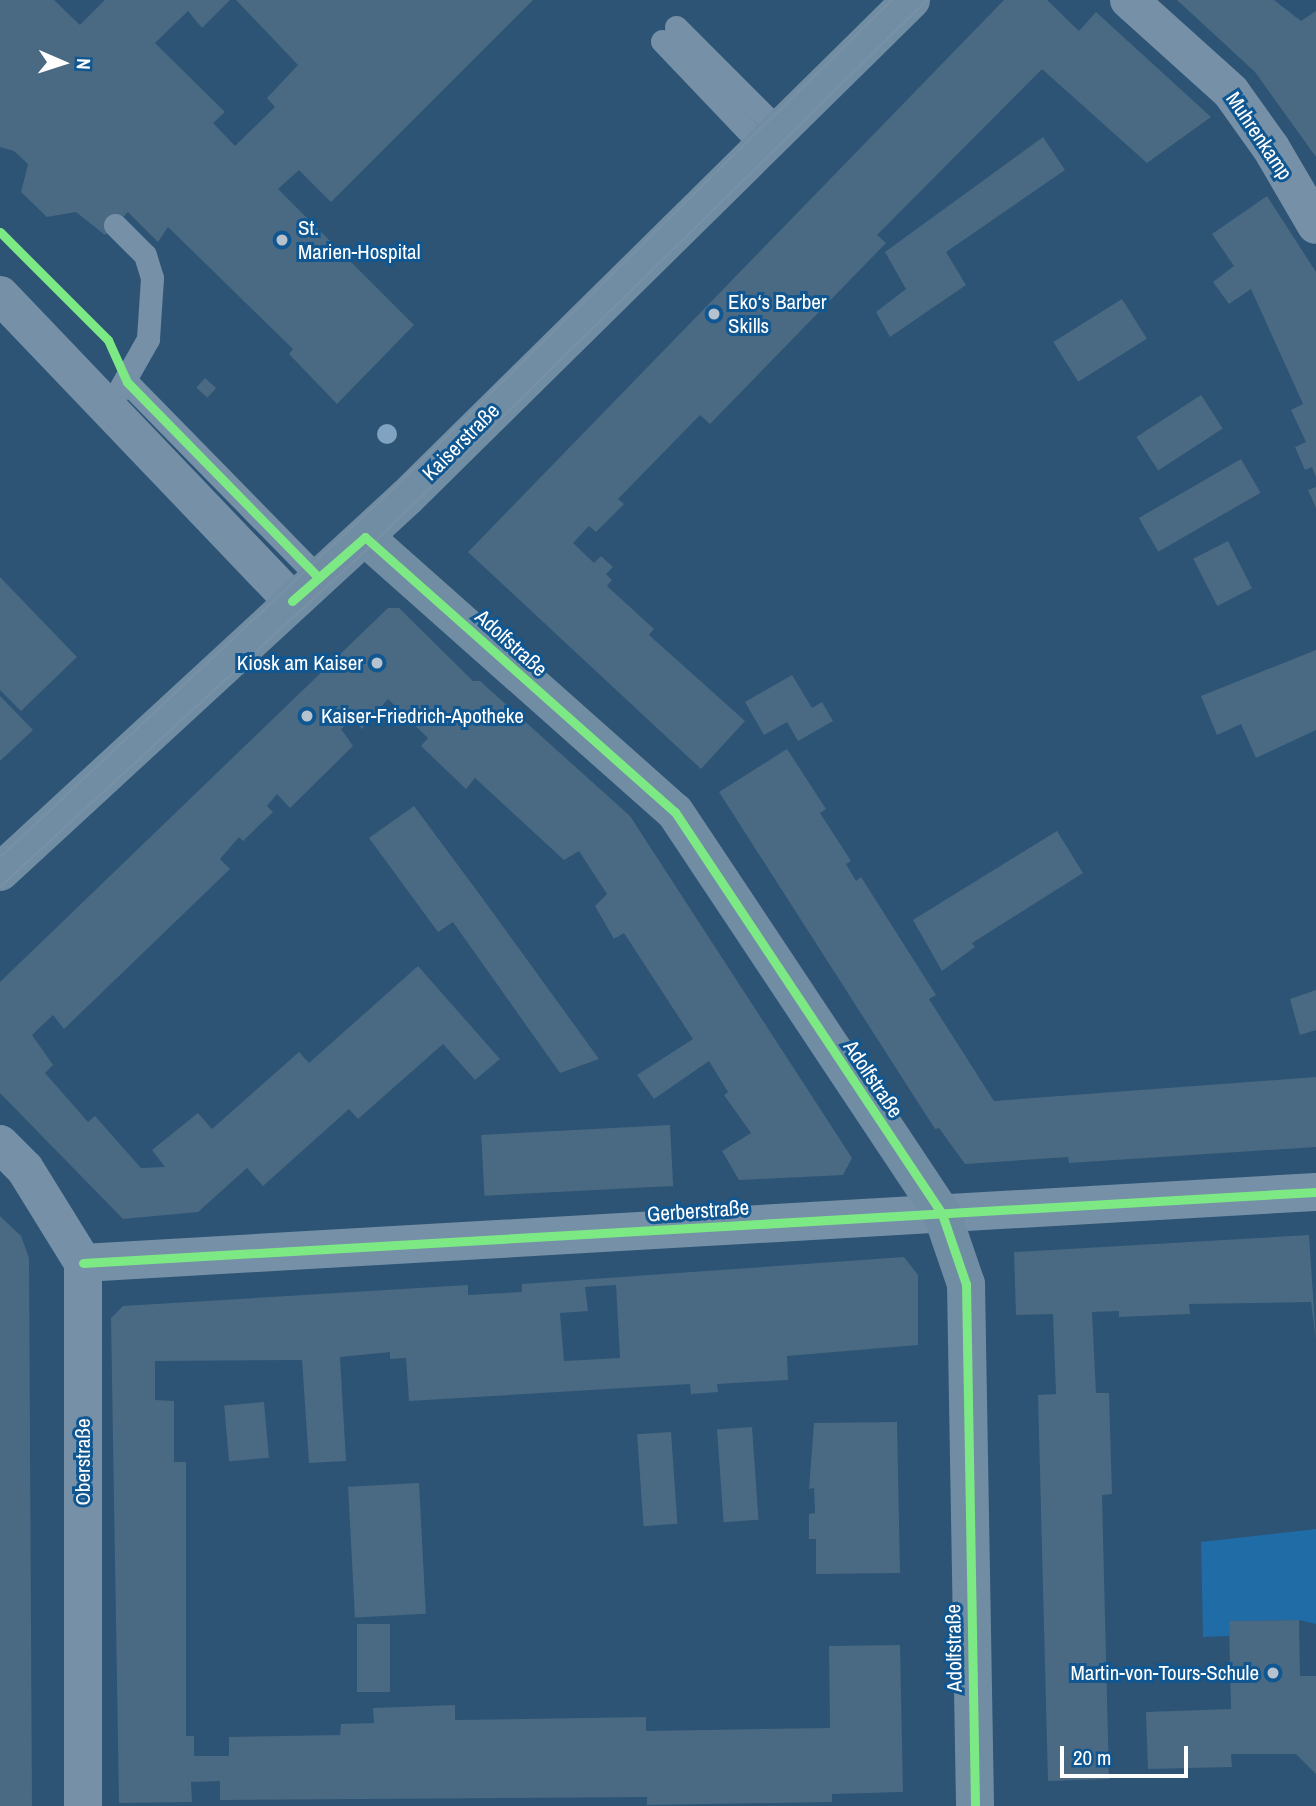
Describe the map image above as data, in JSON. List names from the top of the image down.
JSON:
{
  "streets": {
    "street": [
      "Muhrenkamp",
      "Kaiserstraße",
      "Adolfstraße",
      "Gerberstraße",
      "Oberstraße"
    ]
  },
  "crossings": [
    ["Kaiserstraße", "Adolfstraße"],
    ["Adolfstraße", "Gerberstraße"],
    ["Gerberstraße", "Oberstraße"]
  ],
  "places": [
    "St. Marien-Hospital",
    "Eko‘s Barber Skills",
    "Kiosk am Kaiser",
    "Kaiser-Friedrich-Apotheke",
    "Martin-von-Tours-Schule"
  ],
  "scale_bar": "20 m",
  "north": "right"
}
